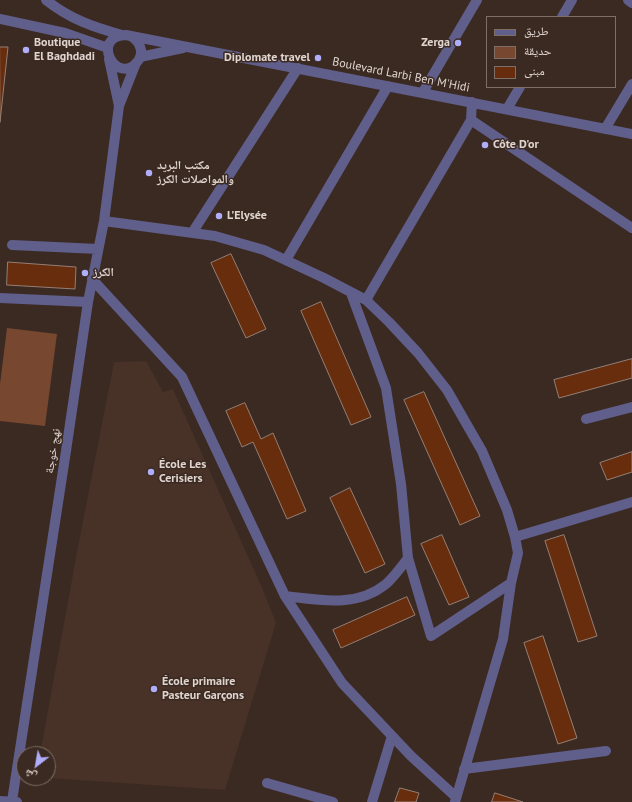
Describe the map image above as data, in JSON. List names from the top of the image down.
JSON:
{
  "streets": {
    "street": ["Boulevard Larbi Ben M'Hidi", "نهج خوجة"]
  },
  "crossings": [
    ["Boulevard Larbi Ben M'Hidi", "نهج خوجة"]
  ],
  "places": [
    "Zerga",
    "Boutique El Baghdadi",
    "Diplomate travel",
    "Côte D'or",
    "مكتب البريد والمواصلات الكرز",
    "L’Elysée",
    "الكرز",
    "École Les Cerisiers",
    "École primaire Pasteur Garçons"
  ],
  "legend": ["طريق", "حديقة", "مبنى"],
  "north": "bottom left"
}
